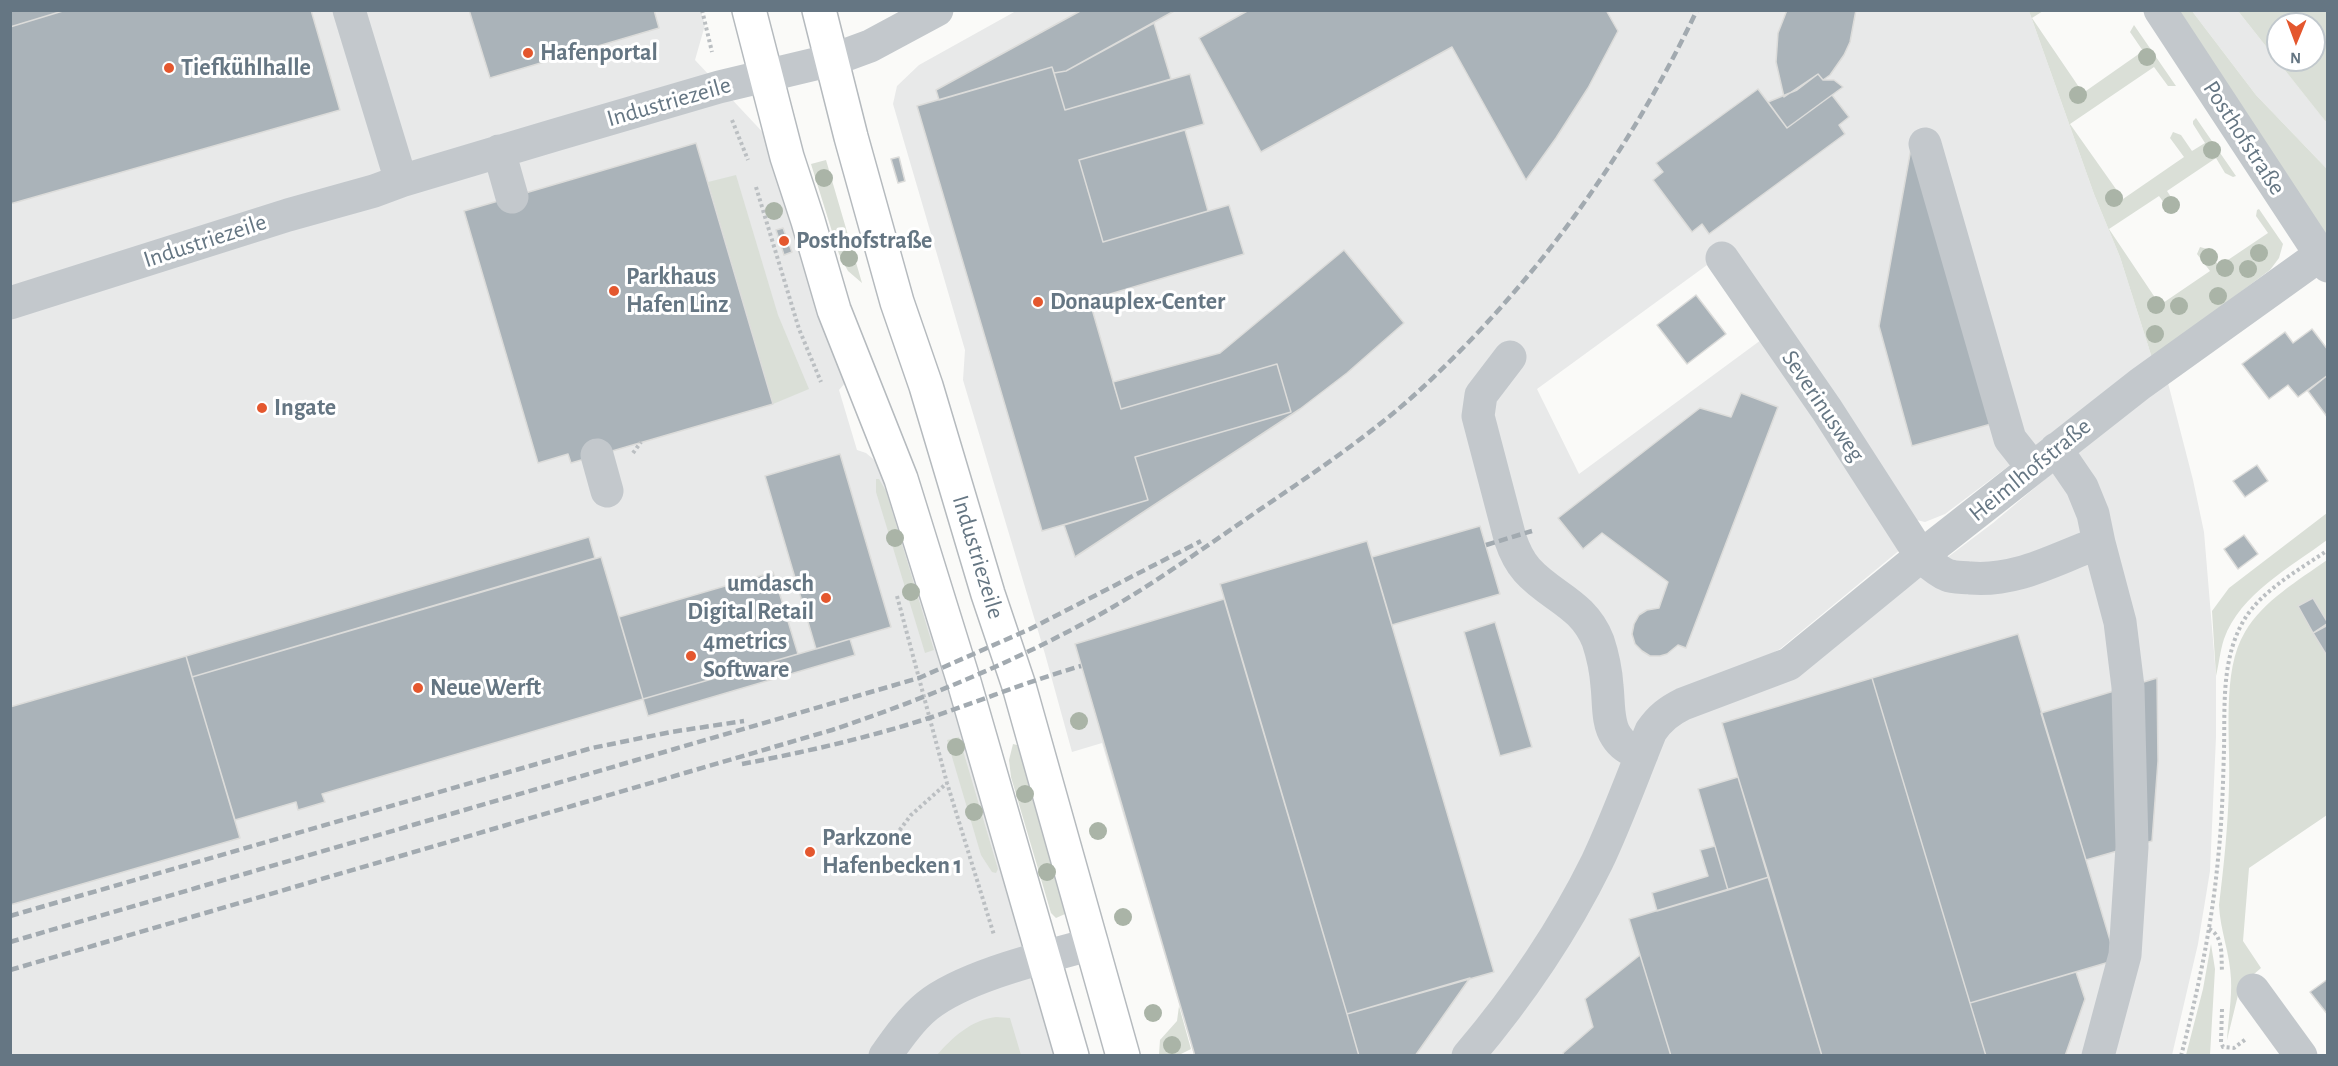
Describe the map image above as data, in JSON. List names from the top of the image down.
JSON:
{
  "streets": {
    "main road": ["Industriezeile"],
    "street": ["Posthofstraße", "Severinusweg", "Heimlhofstraße"]
  },
  "crossings": [
    ["Posthofstraße", "Heimlhofstraße"],
    ["Severinusweg", "Heimlhofstraße"]
  ],
  "places": [
    "Hafenportal",
    "Tiefkühlhalle",
    "Posthofstraße",
    "Parkhaus Hafen Linz",
    "Donauplex-Center",
    "Ingate",
    "umdasch Digital Retail",
    "4metrics Software",
    "Neue Werft",
    "Parkzone Hafenbecken 1"
  ],
  "north": "bottom"
}
